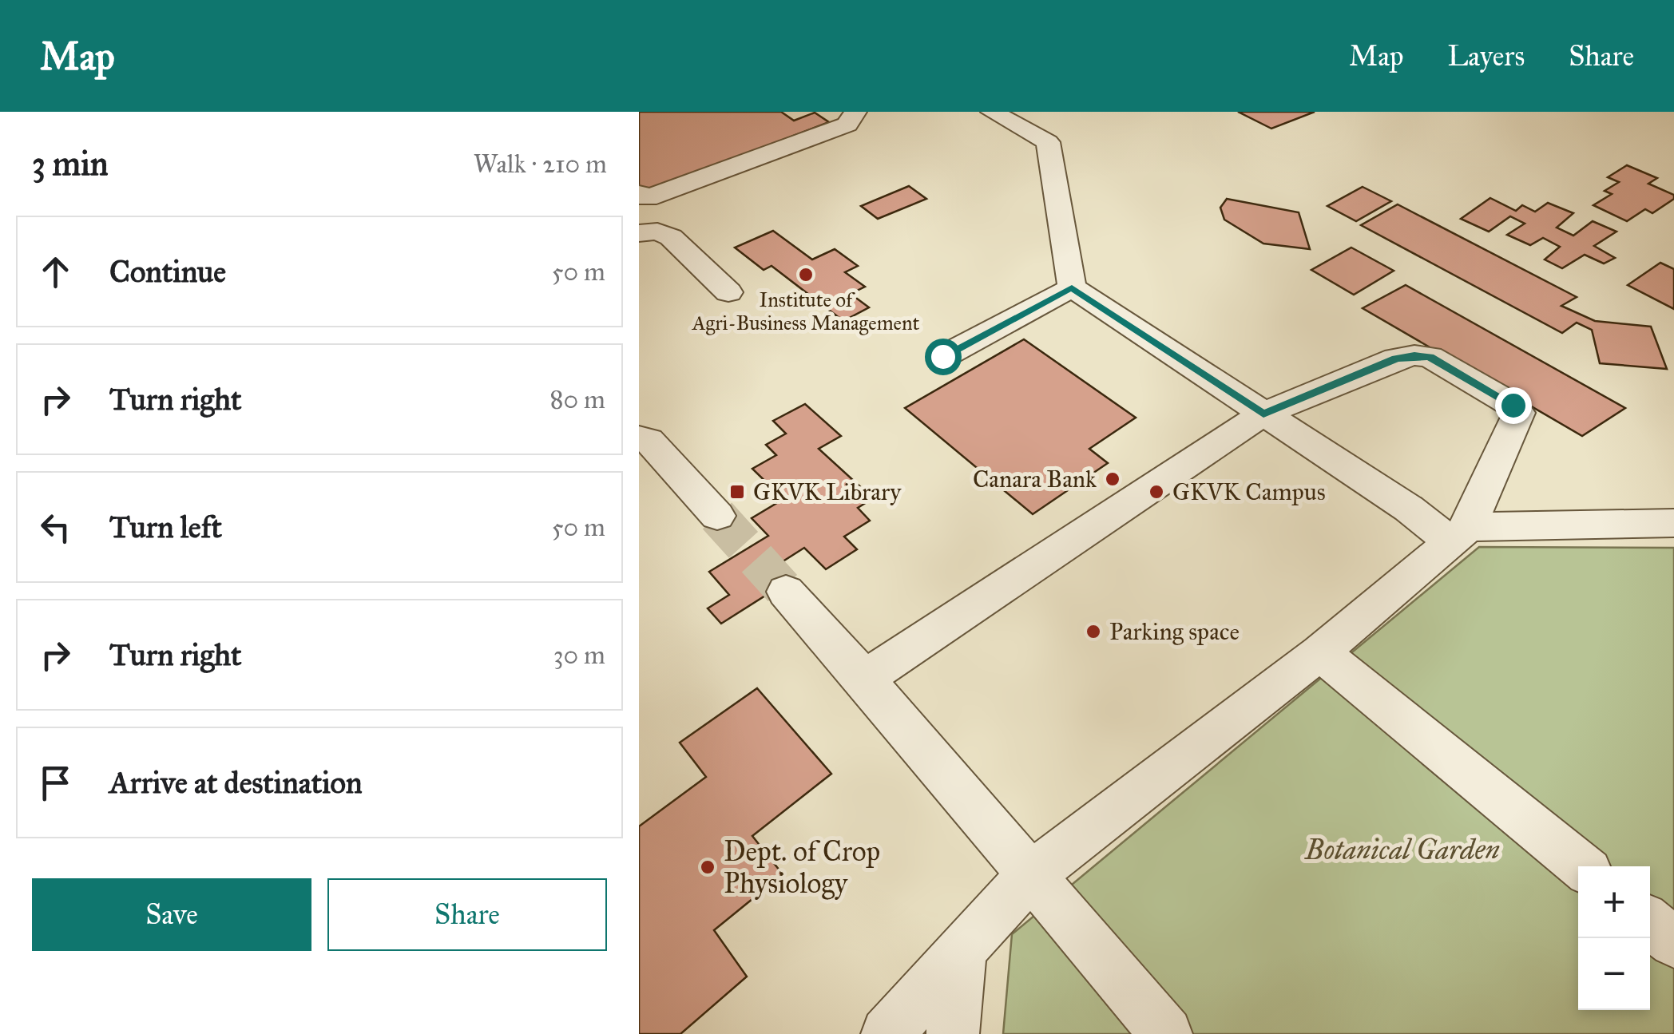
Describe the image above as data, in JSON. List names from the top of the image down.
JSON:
{
  "parks": ["Botanical Garden"],
  "places": {
    "other": [
      "Institute of Agri-Business Management",
      "Canara Bank",
      "GKVK Campus",
      "Parking space",
      "Dept. of Crop Physiology"
    ],
    "transit": ["GKVK Library"]
  },
  "page": {
    "header": "Map",
    "nav": ["Map", "Layers", "Share"],
    "heading": ["3 min", "Walk · 210 m"],
    "list": [
      ["Continue", "50 m"],
      ["Turn right", "80 m"],
      ["Turn left", "50 m"],
      ["Turn right", "30 m"],
      "Arrive at destination"
    ],
    "buttons": ["Save", "Share"],
    "map_buttons": ["+", "−"]
  }
}
